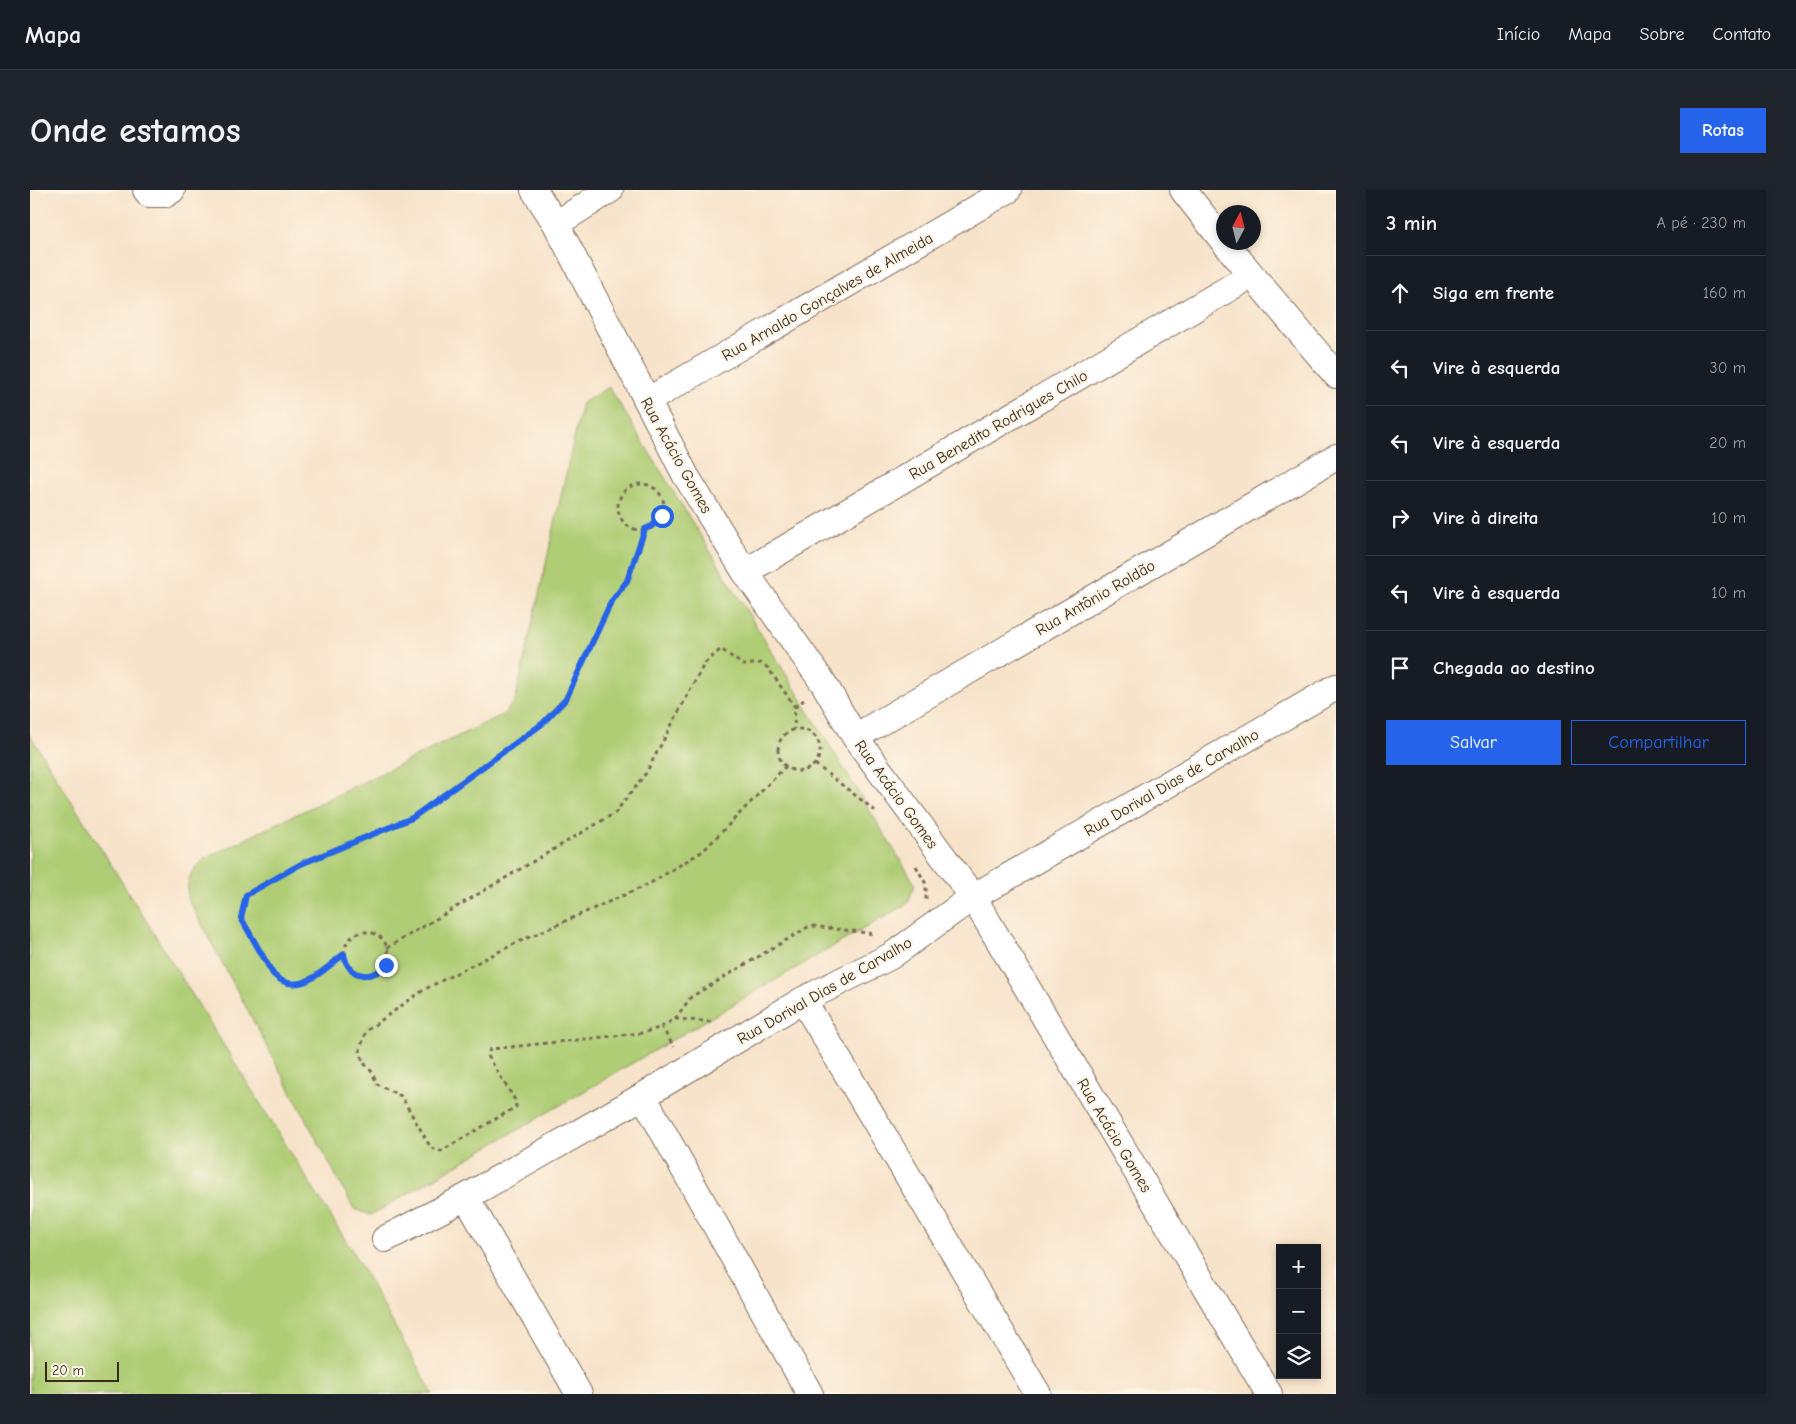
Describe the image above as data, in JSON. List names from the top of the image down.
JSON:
{
  "streets": {
    "street": [
      "Rua Arnaldo Gonçalves de Almeida",
      "Rua Benedito Rodrigues Chilo",
      "Rua Acácio Gomes",
      "Rua Antônio Roldão",
      "Rua Dorival Dias de Carvalho"
    ]
  },
  "crossings": [
    ["Rua Arnaldo Gonçalves de Almeida", "Rua Acácio Gomes"],
    ["Rua Benedito Rodrigues Chilo", "Rua Acácio Gomes"],
    ["Rua Acácio Gomes", "Rua Antônio Roldão"],
    ["Rua Acácio Gomes", "Rua Dorival Dias de Carvalho"]
  ],
  "scale_bar": "20 m",
  "north": "top",
  "page": {
    "header": "Mapa",
    "nav": [
      "Início",
      "Mapa",
      "Sobre",
      "Contato"
    ],
    "buttons": [
      "Rotas",
      ["Salvar", "Compartilhar"]
    ],
    "title": "Onde estamos",
    "heading": ["3 min", "A pé · 230 m"],
    "list": [
      ["Siga em frente", "160 m"],
      ["Vire à esquerda", "30 m"],
      ["Vire à esquerda", "20 m"],
      ["Vire à direita", "10 m"],
      ["Vire à esquerda", "10 m"],
      "Chegada ao destino"
    ],
    "map_buttons": ["+", "−"],
    "scale": "20 m"
  }
}
